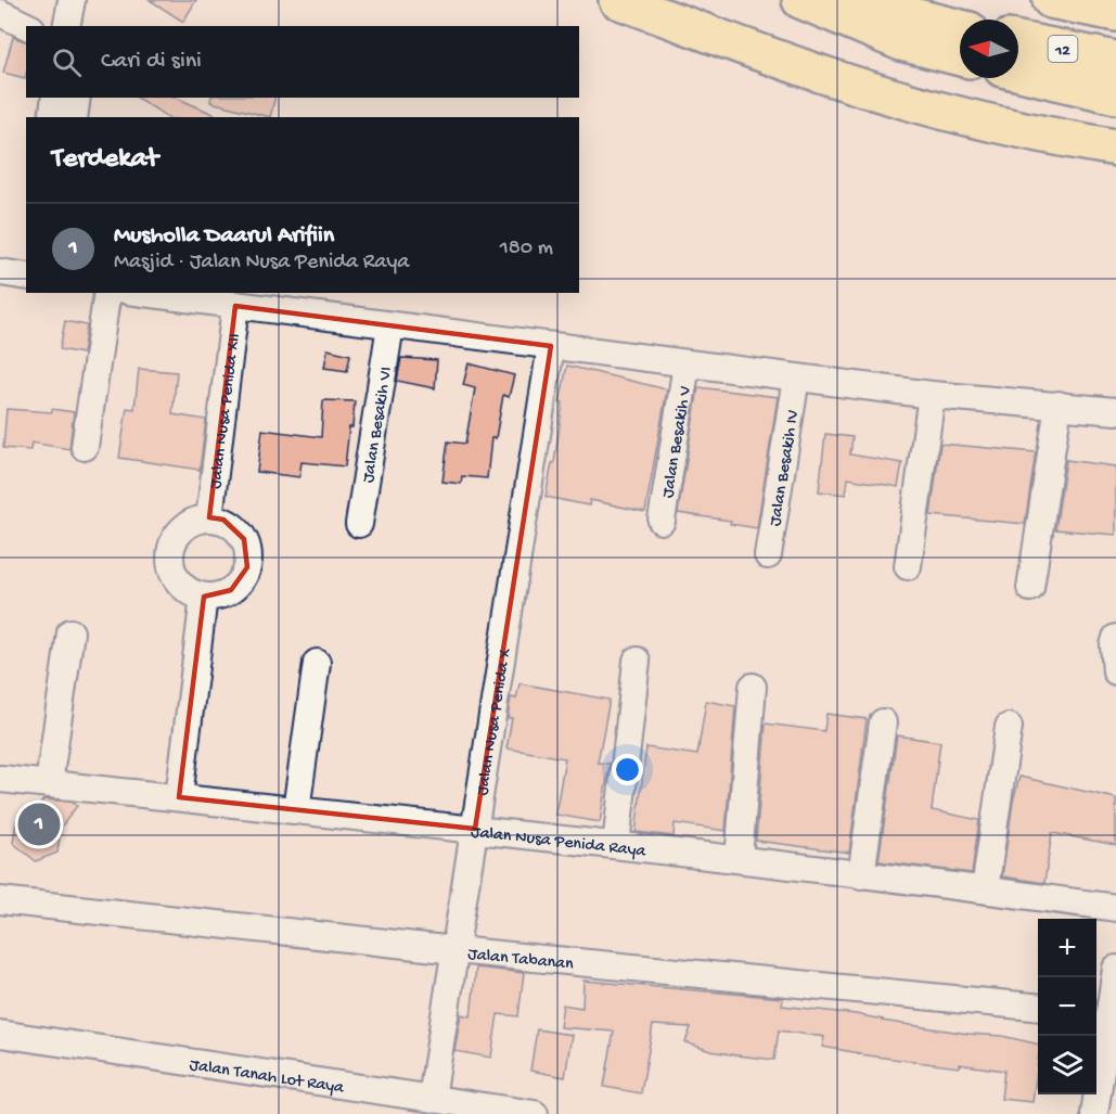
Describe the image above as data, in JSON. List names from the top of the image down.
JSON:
{
  "streets": {
    "highway": ["12"],
    "street": [
      "Jalan Nusa Penida XII",
      "Jalan Besakih VI",
      "Jalan Besakih V",
      "Jalan Besakih IV",
      "Jalan Nusa Penida X",
      "Jalan Nusa Penida Raya",
      "Jalan Tabanan",
      "Jalan Tanah Lot Raya"
    ]
  },
  "crossings": [
    ["Jalan Nusa Penida X", "Jalan Nusa Penida Raya"],
    ["Jalan Nusa Penida X", "Jalan Tabanan"],
    ["Jalan Nusa Penida X", "Jalan Tanah Lot Raya"]
  ],
  "north": "left",
  "page": {
    "search": "Cari di sini",
    "heading": "Terdekat",
    "list": [
      {
        "mark": "1",
        "name": "Musholla Daarul Arifiin",
        "note": "Masjid · Jalan Nusa Penida Raya",
        "value": "180 m"
      }
    ],
    "pins": "1",
    "map_buttons": ["+", "−"]
  }
}
